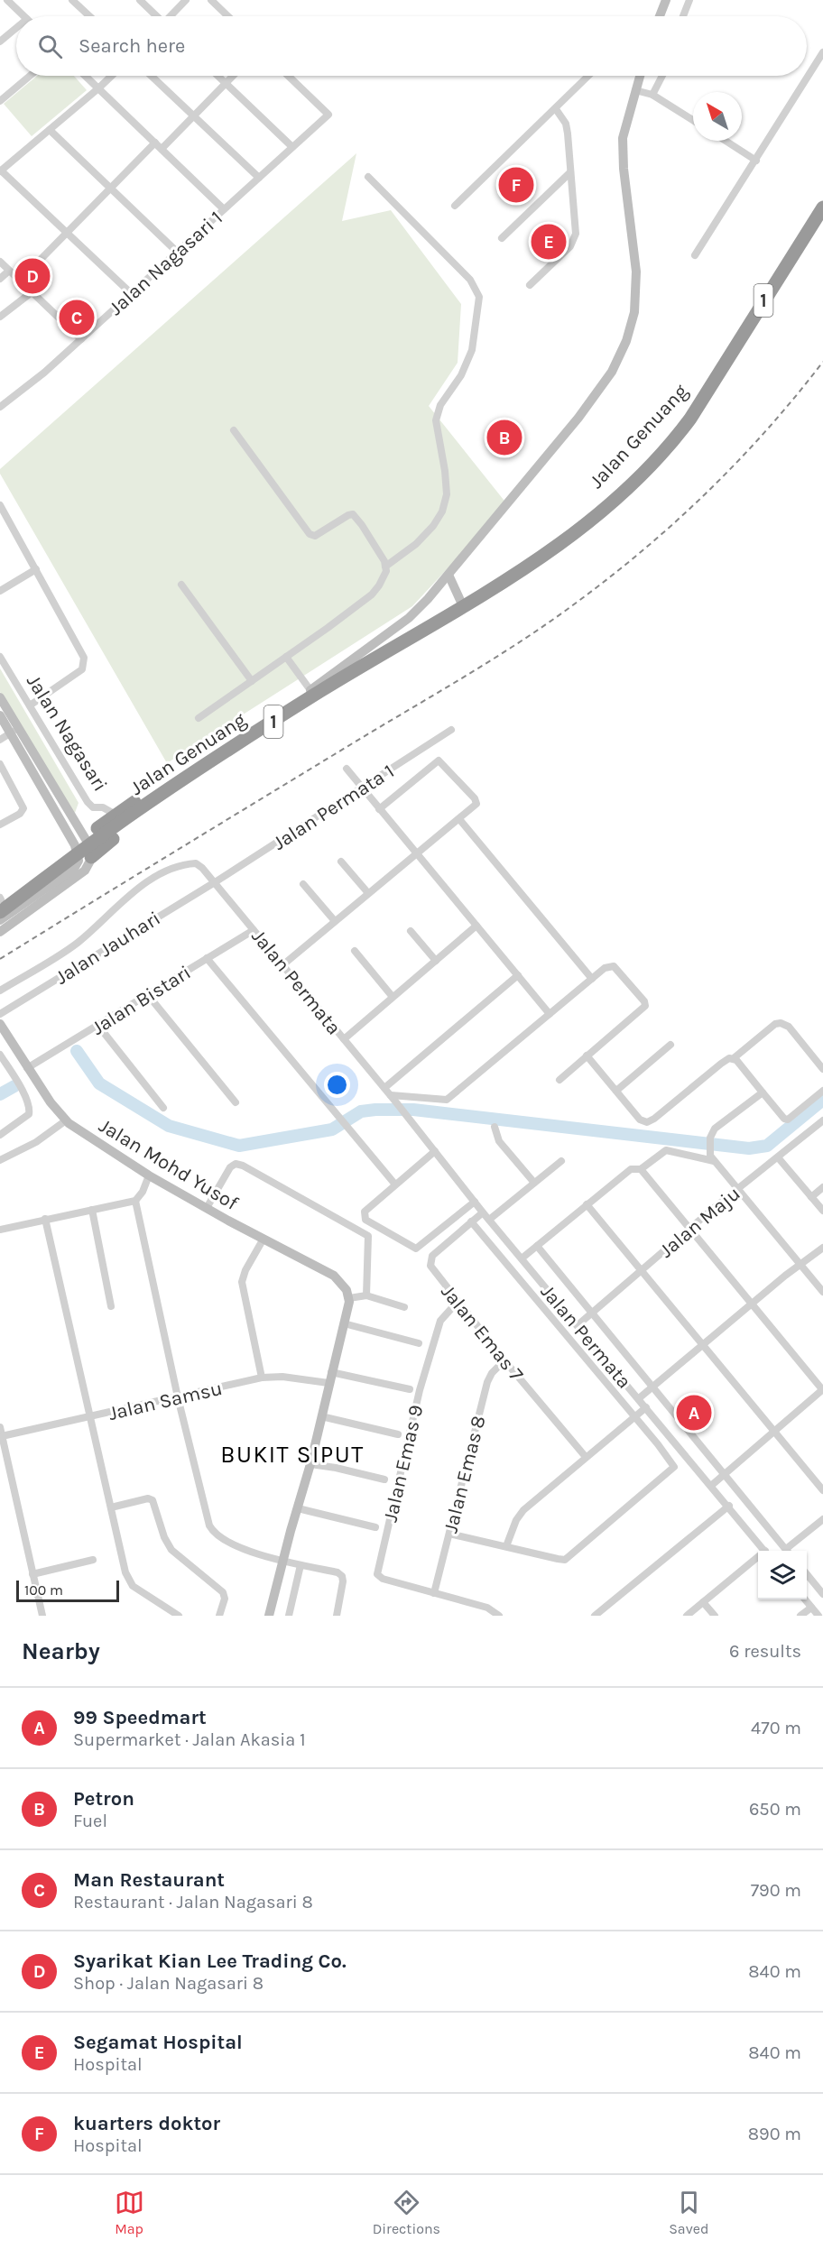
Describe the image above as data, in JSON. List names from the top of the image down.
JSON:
{
  "streets": {
    "highway": ["1", "Jalan Genuang"],
    "street": [
      "Jalan Nagasari 1",
      "Jalan Nagasari",
      "Jalan Permata 1",
      "Jalan Jauhari",
      "Jalan Permata",
      "Jalan Bistari",
      "Jalan Mohd Yusof",
      "Jalan Maju",
      "Jalan Emas 7",
      "Jalan Samsu",
      "Jalan Emas 9",
      "Jalan Emas 8"
    ]
  },
  "crossings": [
    ["Jalan Genuang", "Jalan Nagasari"],
    ["Jalan Permata 1", "Jalan Jauhari"],
    ["Jalan Permata 1", "Jalan Permata"],
    ["Jalan Jauhari", "Jalan Permata"],
    ["Jalan Permata", "Jalan Bistari"],
    ["Jalan Permata", "Jalan Maju"],
    ["Jalan Permata", "Jalan Emas 7"],
    ["Jalan Bistari", "Jalan Mohd Yusof"],
    ["Jalan Emas 7", "Jalan Emas 9"],
    ["Jalan Emas 7", "Jalan Emas 8"],
    ["Jalan Emas 9", "Jalan Emas 8"]
  ],
  "districts": ["BUKIT SIPUT"],
  "scale_bar": "100 m",
  "north": "top left",
  "page": {
    "search": "Search here",
    "pins": [
      "F",
      "E",
      "D",
      "C",
      "B",
      "A"
    ],
    "scale": "100 m",
    "heading": ["Nearby", "6 results"],
    "list": [
      {
        "mark": "A",
        "name": "99 Speedmart",
        "note": "Supermarket · Jalan Akasia 1",
        "value": "470 m"
      },
      {
        "mark": "B",
        "name": "Petron",
        "note": "Fuel",
        "value": "650 m"
      },
      {
        "mark": "C",
        "name": "Man Restaurant",
        "note": "Restaurant · Jalan Nagasari 8",
        "value": "790 m"
      },
      {
        "mark": "D",
        "name": "Syarikat Kian Lee Trading Co.",
        "note": "Shop · Jalan Nagasari 8",
        "value": "840 m"
      },
      {
        "mark": "E",
        "name": "Segamat Hospital",
        "note": "Hospital",
        "value": "840 m"
      },
      {
        "mark": "F",
        "name": "kuarters doktor",
        "note": "Hospital",
        "value": "890 m"
      }
    ],
    "nav": ["Map", "Directions", "Saved"]
  }
}
